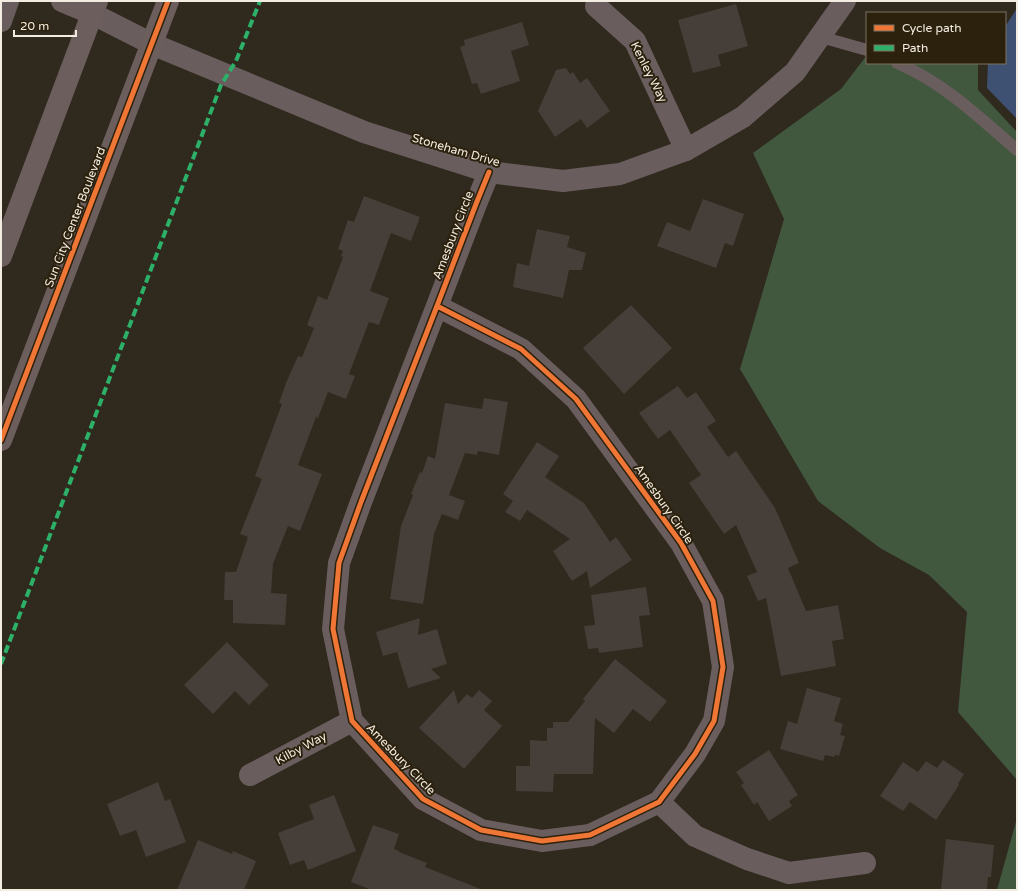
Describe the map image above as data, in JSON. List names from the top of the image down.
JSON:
{
  "streets": {
    "main road": ["Sun City Center Boulevard"],
    "street": [
      "Kenley Way",
      "Stoneham Drive",
      "Amesbury Circle",
      "Kilby Way"
    ]
  },
  "crossings": [
    ["Kenley Way", "Stoneham Drive"],
    ["Stoneham Drive", "Sun City Center Boulevard"],
    ["Stoneham Drive", "Amesbury Circle"],
    ["Amesbury Circle", "Kilby Way"]
  ],
  "legend": ["Cycle path", "Path"],
  "scale_bar": "20 m"
}
